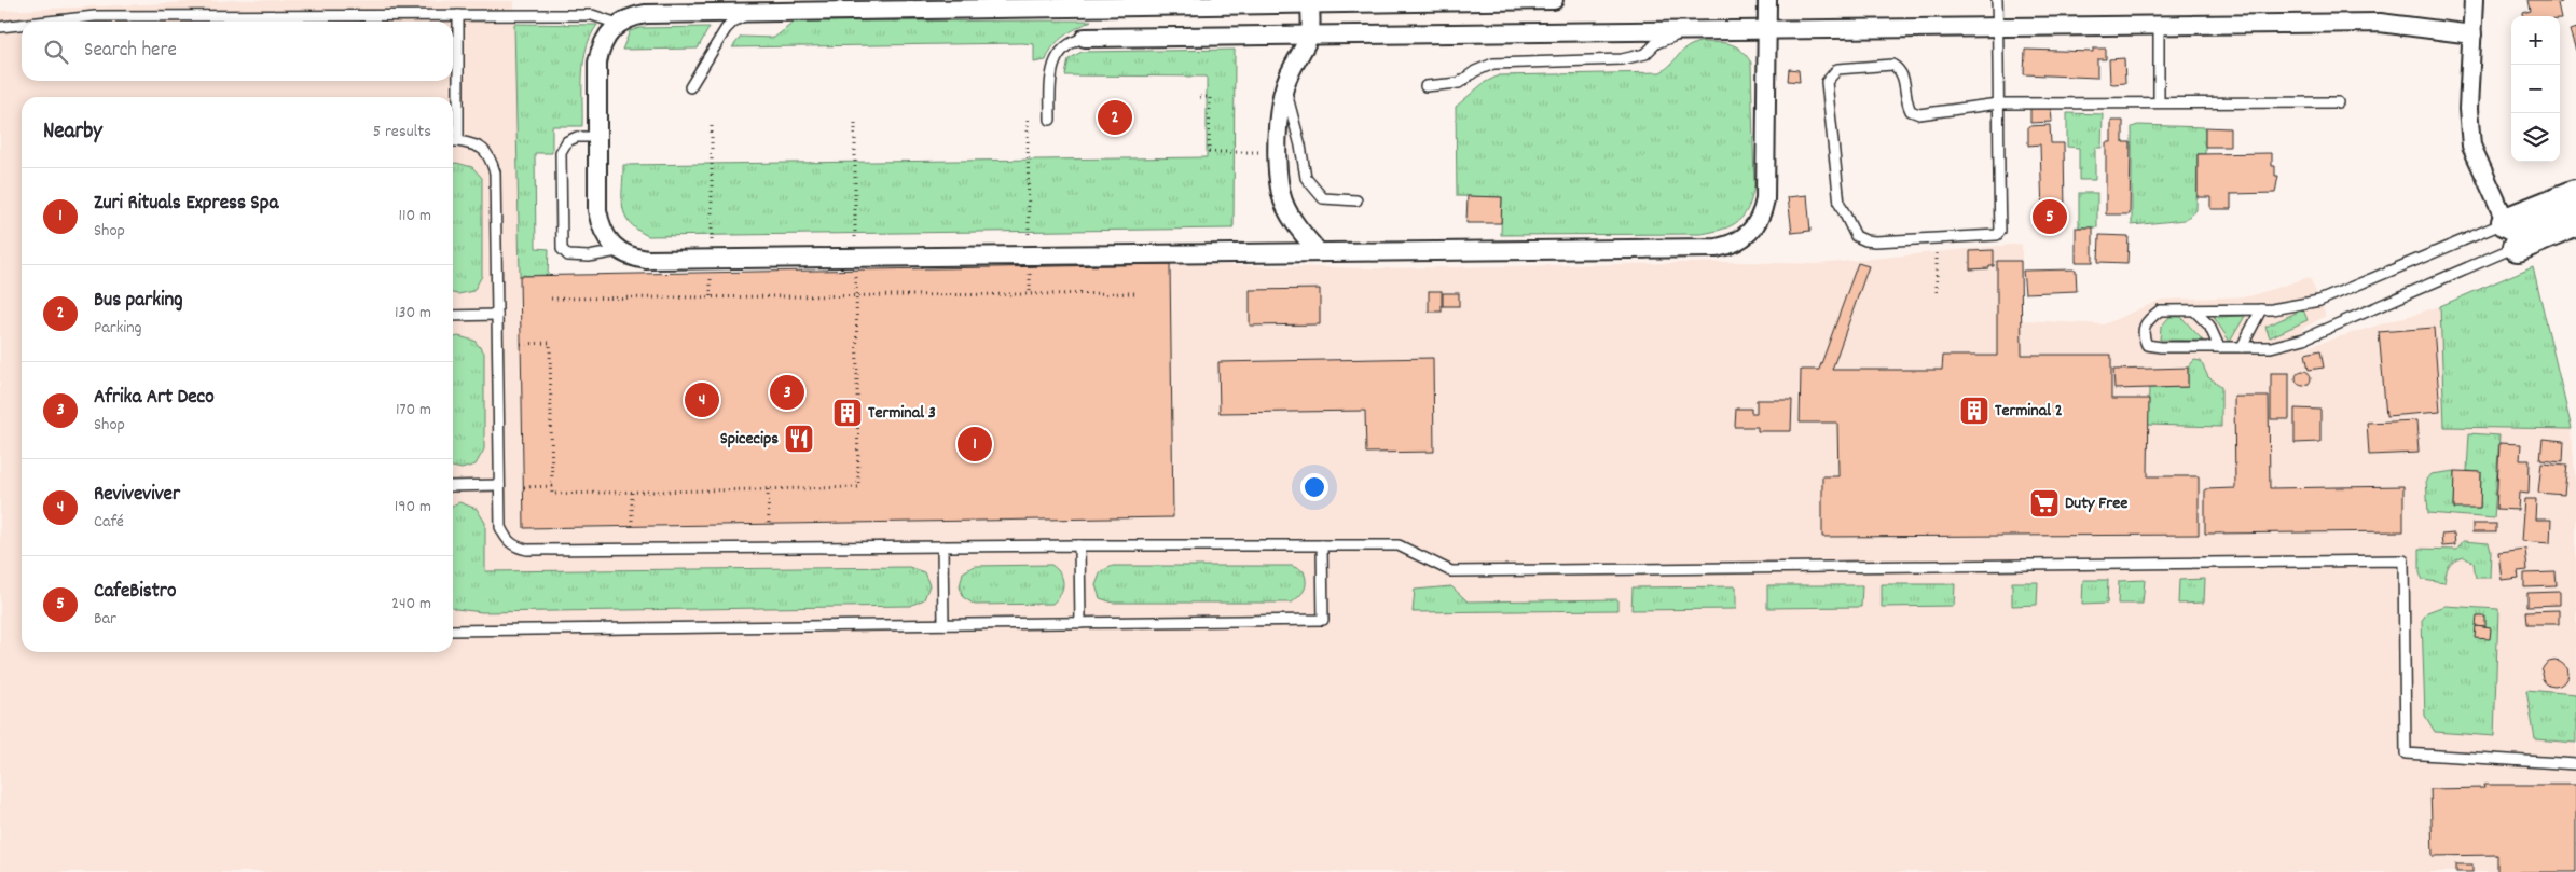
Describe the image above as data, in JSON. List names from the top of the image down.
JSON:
{
  "places": {
    "building": ["Terminal 2", "Terminal 3"],
    "restaurant": ["Spicecips"],
    "supermarket": ["Duty Free"]
  },
  "page": {
    "map_buttons": ["+", "−"],
    "search": "Search here",
    "heading": ["Nearby", "5 results"],
    "pins": [
      "2",
      "5",
      "3",
      "4",
      "1"
    ],
    "list": [
      {
        "mark": "1",
        "name": "Zuri Rituals Express Spa",
        "note": "Shop",
        "value": "110 m"
      },
      {
        "mark": "2",
        "name": "Bus parking",
        "note": "Parking",
        "value": "130 m"
      },
      {
        "mark": "3",
        "name": "Afrika Art Deco",
        "note": "Shop",
        "value": "170 m"
      },
      {
        "mark": "4",
        "name": "Reviveviver",
        "note": "Café",
        "value": "190 m"
      },
      {
        "mark": "5",
        "name": "CafeBistro",
        "note": "Bar",
        "value": "240 m"
      }
    ]
  }
}
